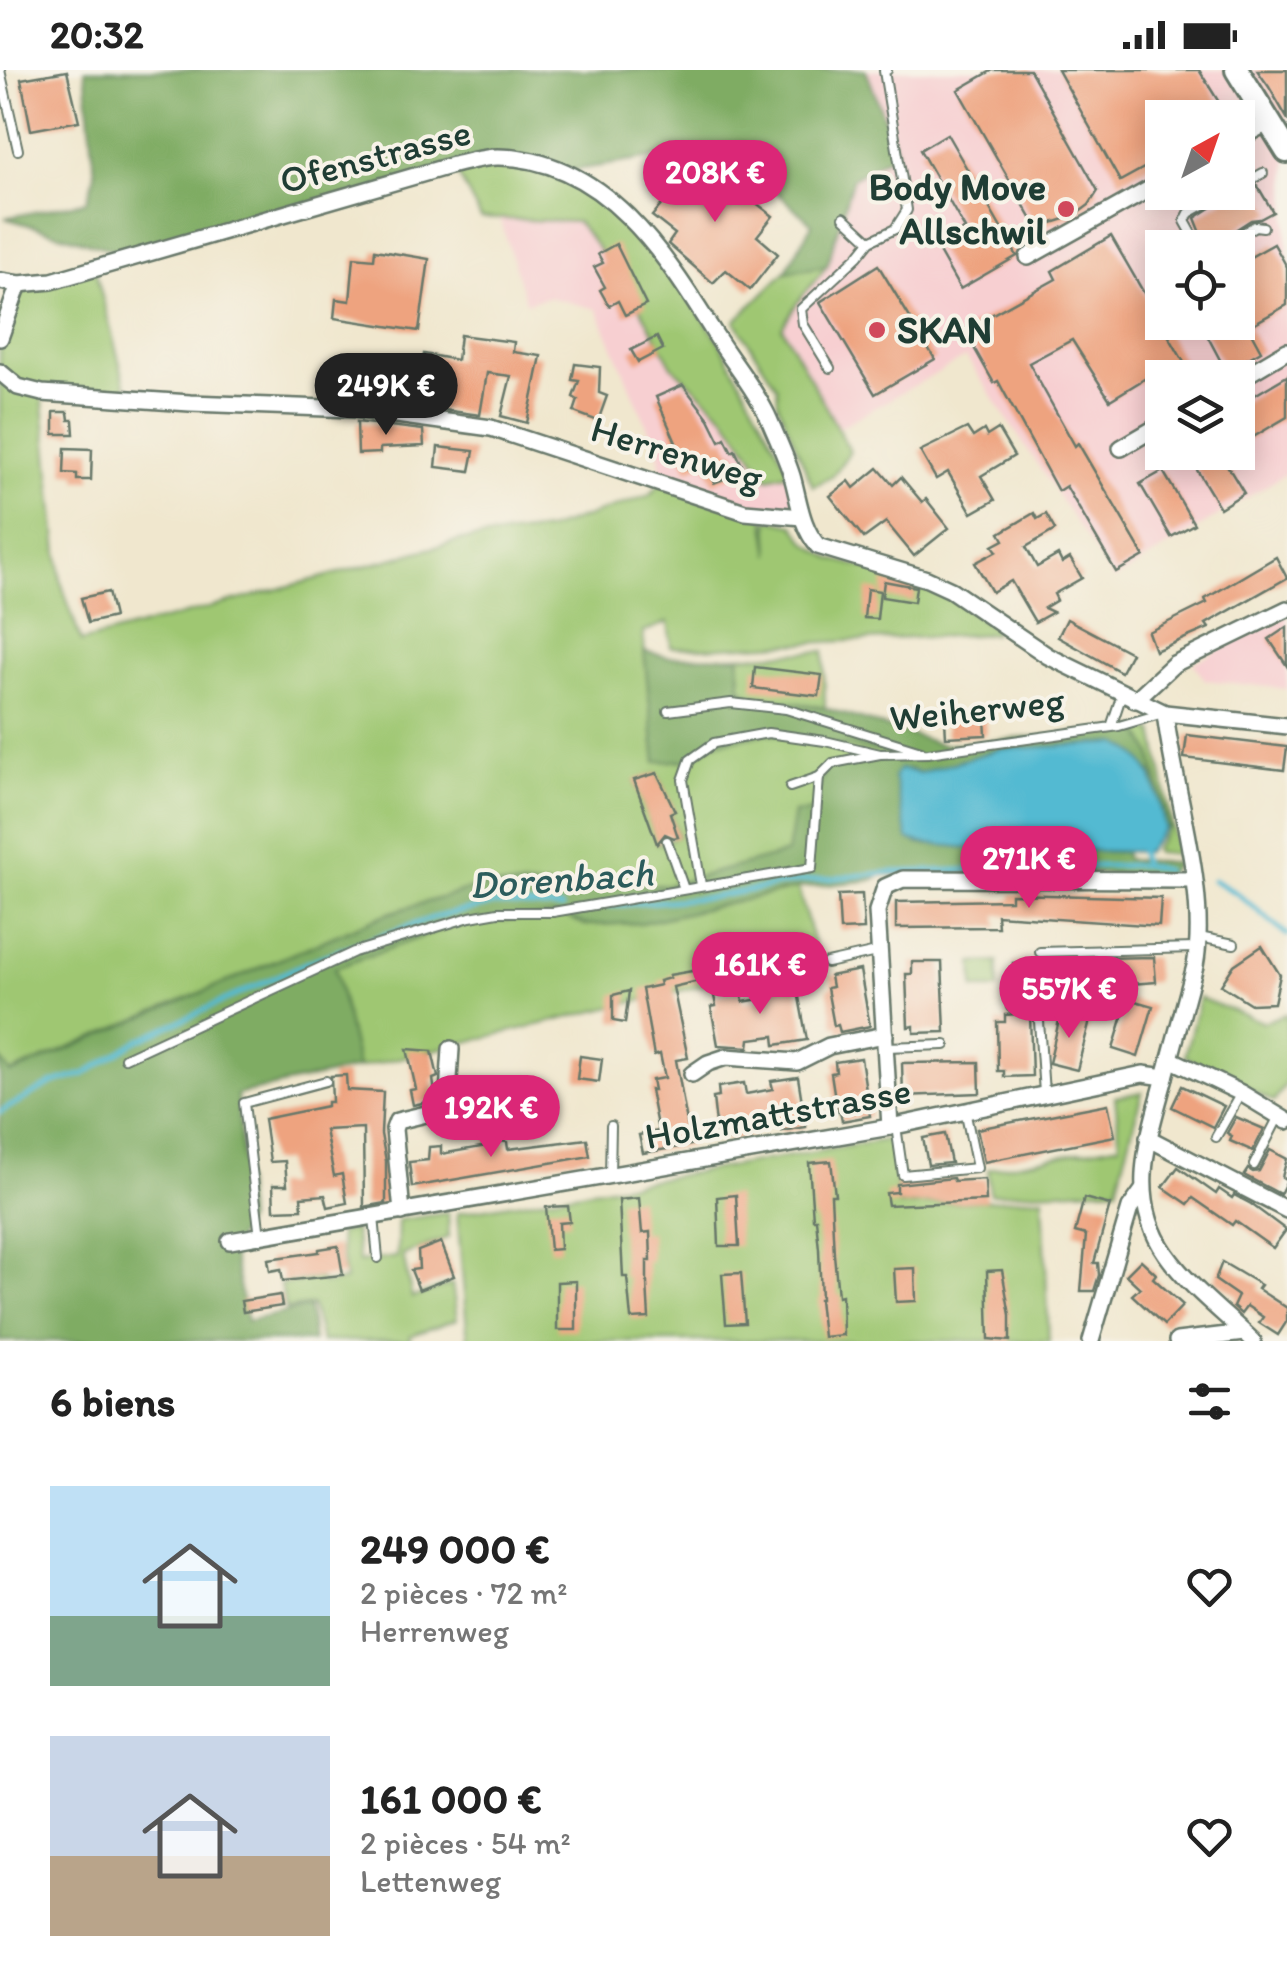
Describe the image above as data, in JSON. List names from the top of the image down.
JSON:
{
  "streets": {
    "street": ["Ofenstrasse", "Herrenweg", "Holzmattstrasse"],
    "lane": ["Weiherweg"]
  },
  "crossings": [
    ["Ofenstrasse", "Herrenweg"],
    ["Herrenweg", "Weiherweg"]
  ],
  "water": ["Dorenbach"],
  "places": ["Body Move Allschwil", "SKAN"],
  "north": "top right",
  "page": {
    "status": "20:32",
    "price": [
      "208K €",
      "249K €",
      "271K €",
      "161K €",
      "557K €",
      "192K €"
    ],
    "heading": "6 biens",
    "list": [
      {
        "name": "249 000 €",
        "note": "2 pièces · 72 m² · Herrenweg"
      },
      {
        "name": "161 000 €",
        "note": "2 pièces · 54 m² · Lettenweg"
      }
    ]
  }
}
